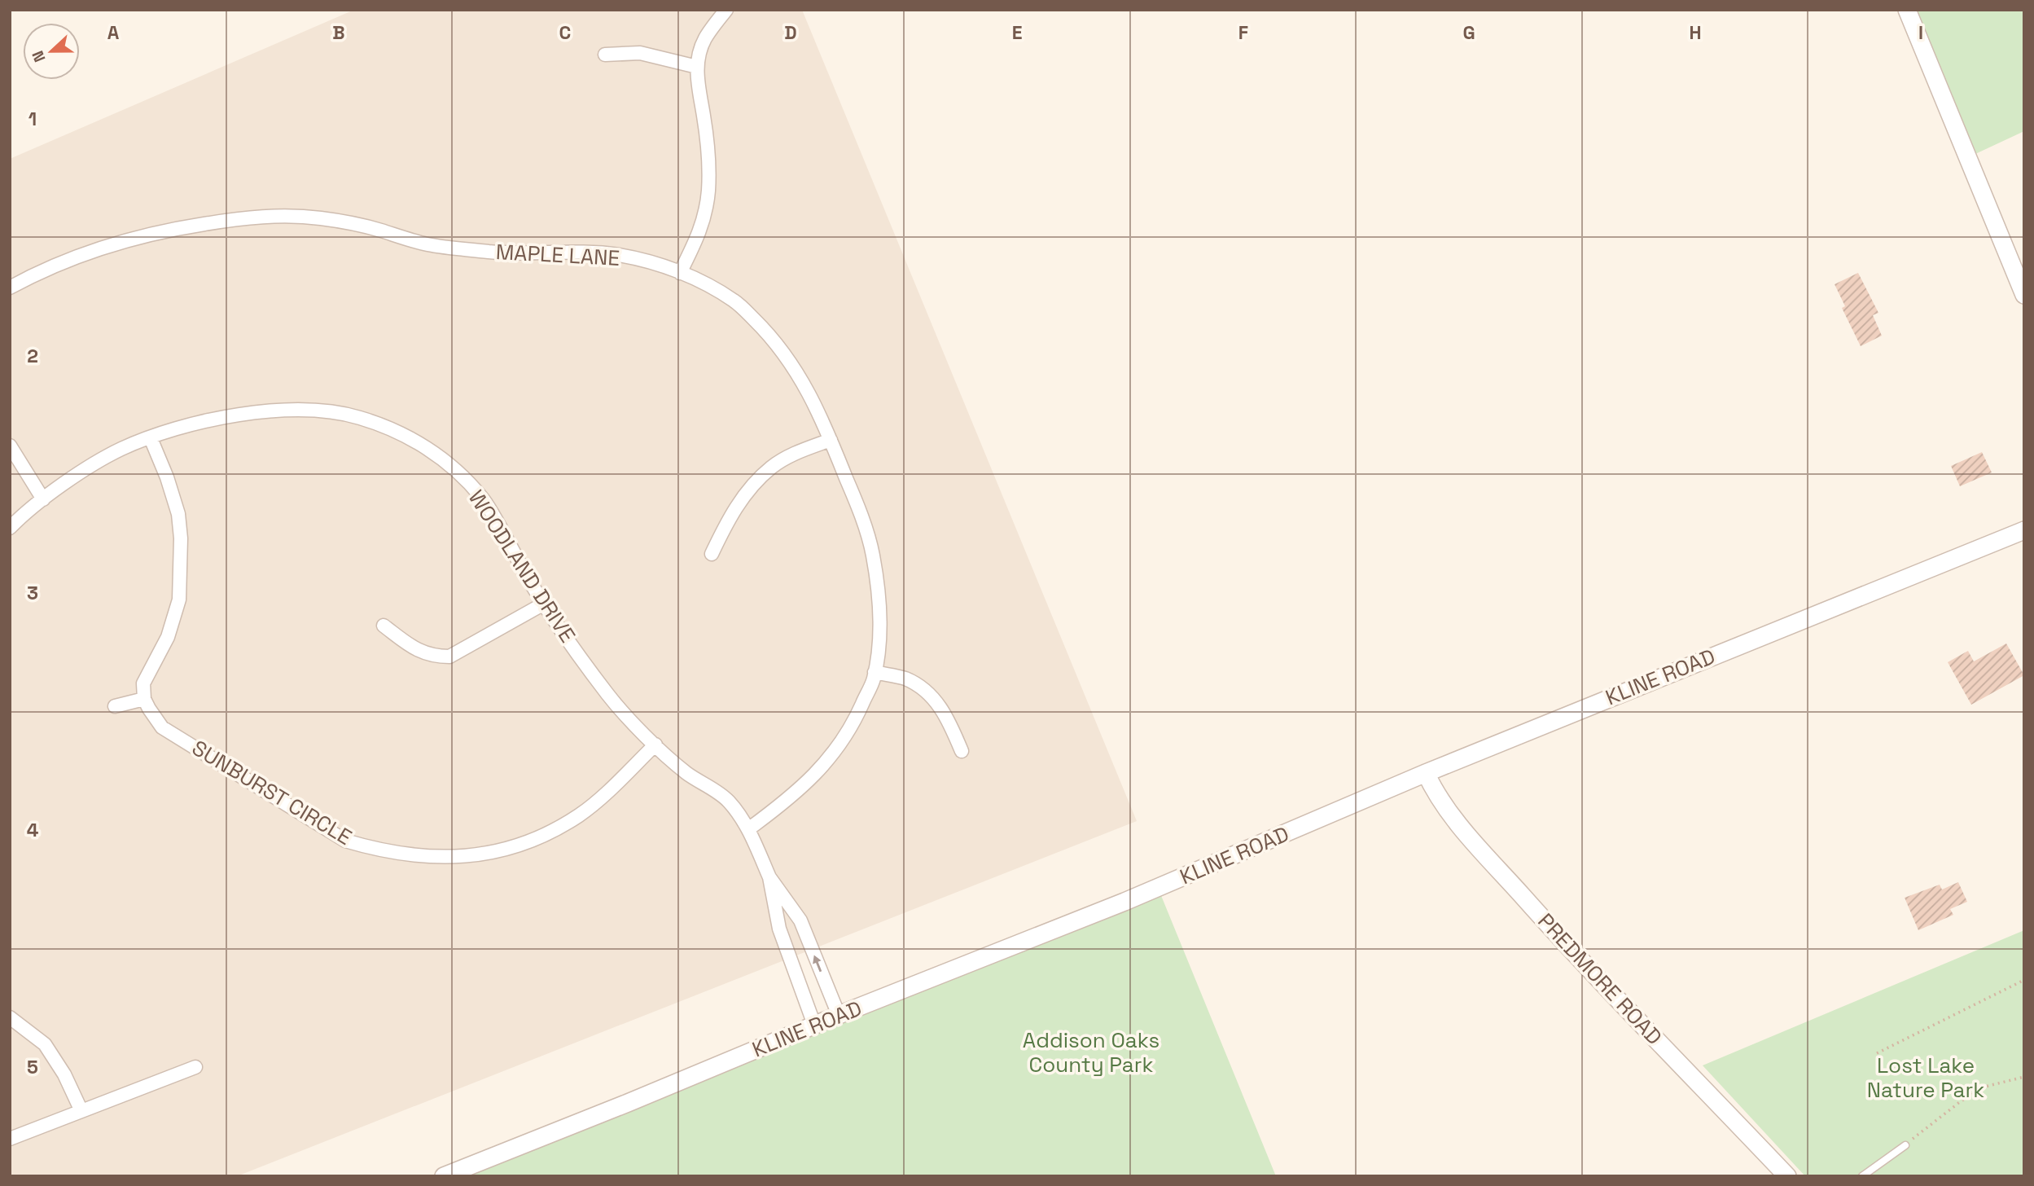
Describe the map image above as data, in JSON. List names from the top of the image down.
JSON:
{
  "streets": {
    "street": [
      "MAPLE LANE",
      "WOODLAND DRIVE",
      "KLINE ROAD",
      "SUNBURST CIRCLE",
      "PREDMORE ROAD"
    ]
  },
  "crossings": [
    ["MAPLE LANE", "WOODLAND DRIVE"],
    ["WOODLAND DRIVE", "KLINE ROAD"],
    ["WOODLAND DRIVE", "SUNBURST CIRCLE"],
    ["KLINE ROAD", "PREDMORE ROAD"]
  ],
  "parks": ["Addison Oaks County Park", "Lost Lake Nature Park"],
  "north": "left",
  "grid": {
    "columns": [
      "A",
      "B",
      "C",
      "D",
      "E",
      "F",
      "G",
      "H",
      "I"
    ],
    "rows": [
      "1",
      "2",
      "3",
      "4",
      "5"
    ]
  }
}
